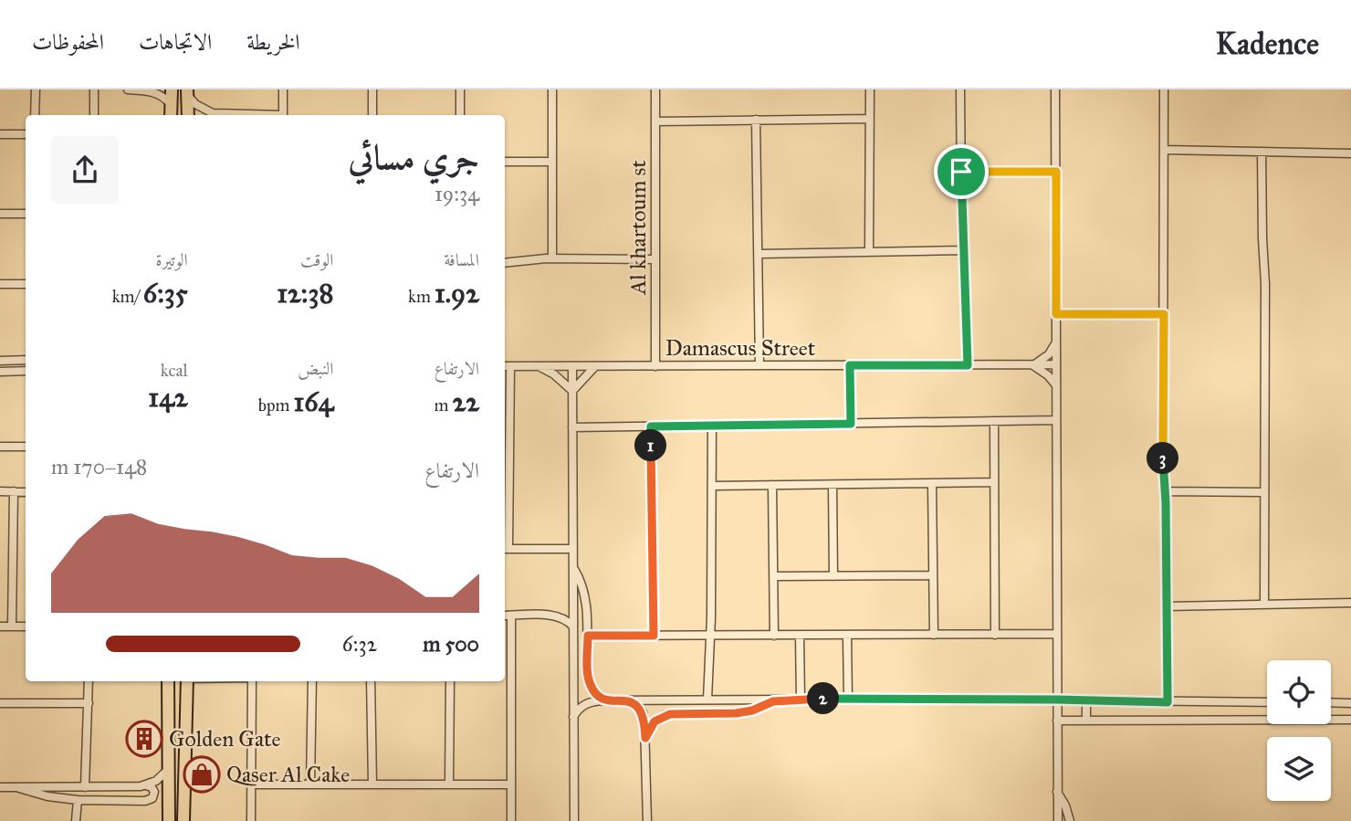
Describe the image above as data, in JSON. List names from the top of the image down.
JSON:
{
  "streets": {
    "street": ["Al khartoum st", "Damascus Street"]
  },
  "crossings": [
    ["Al khartoum st", "Damascus Street"]
  ],
  "places": {
    "building": ["Golden Gate"],
    "shop": ["Qaser Al Cake"]
  },
  "page": {
    "header": "Kadence",
    "nav": ["الخريطة", "الاتجاهات", "المحفوظات"],
    "heading": ["جري مسائي", "19:34"],
    "stats": [
      ["المسافة", "1.92 km"],
      ["الوقت", "12:38"],
      ["الوتيرة", "6:35 /km"],
      ["الارتفاع", "22 m"],
      ["النبض", "164 bpm"],
      ["kcal", "142"]
    ],
    "pins": ["1", "3", "2"],
    "chart": ["الارتفاع", "148–170 m"],
    "list": [
      {
        "name": "500 m",
        "note": "6:32"
      }
    ]
  }
}
